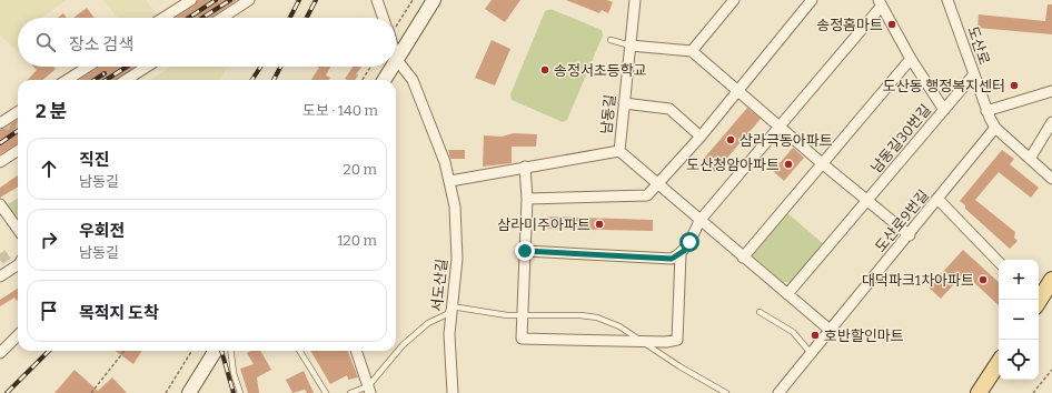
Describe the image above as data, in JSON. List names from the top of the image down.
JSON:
{
  "streets": {
    "street": [
      "도산로",
      "남동길",
      "남동길30번길",
      "도산로9번길",
      "서도산길"
    ]
  },
  "crossings": [
    ["도산로", "남동길30번길"],
    ["도산로", "도산로9번길"],
    ["남동길", "남동길30번길"],
    ["남동길", "도산로9번길"]
  ],
  "places": [
    "송정홈마트",
    "송정서초등학교",
    "도산동 행정복지센터",
    "삼라극동아파트",
    "도산청암아파트",
    "삼라미주아파트",
    "대덕파크1차아파트",
    "호반할인마트"
  ],
  "page": {
    "search": "장소 검색",
    "heading": ["2 분", "도보 · 140 m"],
    "list": [
      ["직진", "남동길", "20 m"],
      ["우회전", "남동길", "120 m"],
      "목적지 도착"
    ],
    "map_buttons": ["+", "−"]
  }
}
